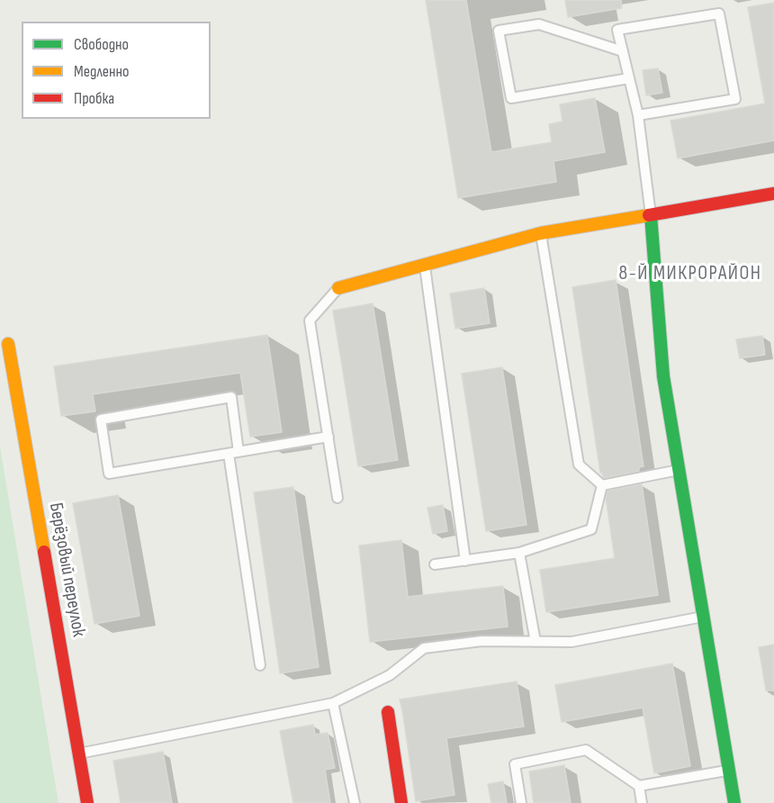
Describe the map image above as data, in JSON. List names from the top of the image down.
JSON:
{
  "streets": {
    "street": ["Берёзовый переулок"]
  },
  "districts": ["8-Й МИКРОРАЙОН"],
  "legend": ["Свободно", "Медленно", "Пробка"]
}
